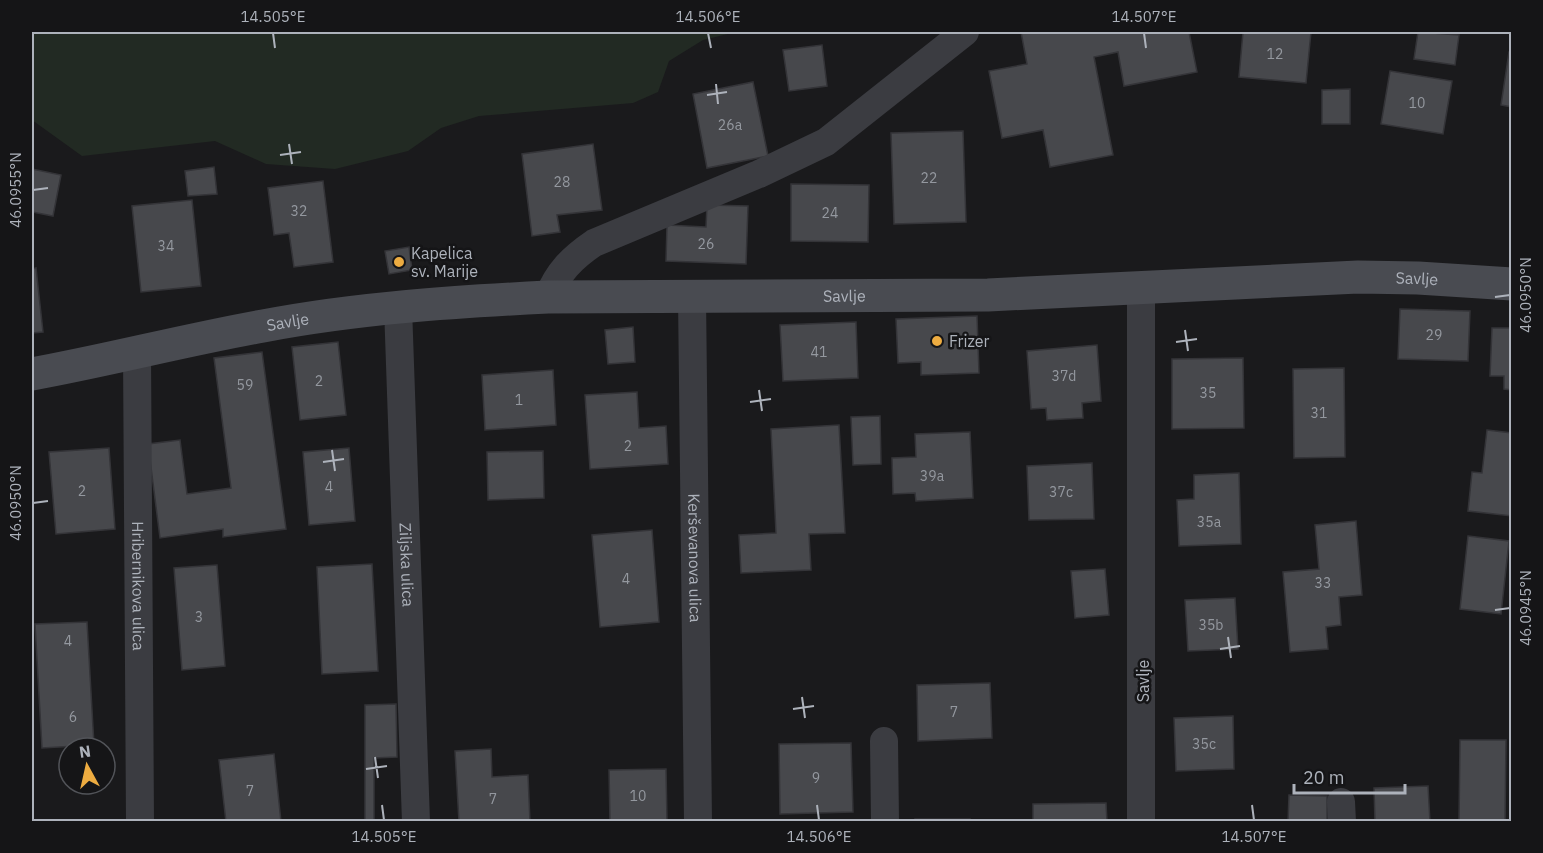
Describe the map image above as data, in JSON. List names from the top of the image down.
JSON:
{
  "streets": {
    "street": [
      "Savlje",
      "Kerševanova ulica",
      "Ziljska ulica",
      "Hribernikova ulica"
    ]
  },
  "crossings": [
    ["Savlje", "Kerševanova ulica"],
    ["Savlje", "Ziljska ulica"],
    ["Savlje", "Hribernikova ulica"]
  ],
  "places": ["Kapelica sv. Marije", "Frizer"],
  "house_numbers": [
    "12",
    "10",
    "26a",
    "22",
    "28",
    "32",
    "24",
    "26",
    "34",
    "29",
    "41",
    "37d",
    "2",
    "59",
    "35",
    "1",
    "31",
    "2",
    "39a",
    "4",
    "2",
    "37c",
    "35a",
    "4",
    "33",
    "3",
    "35b",
    "4",
    "7",
    "6",
    "35c",
    "9",
    "7",
    "10",
    "7"
  ],
  "scale_bar": "20 m",
  "north": "top",
  "coordinates": [
    "14.505°E",
    "14.506°E",
    "14.507°E",
    "46.0955°N",
    "46.0950°N",
    "46.0945°N"
  ]
}
